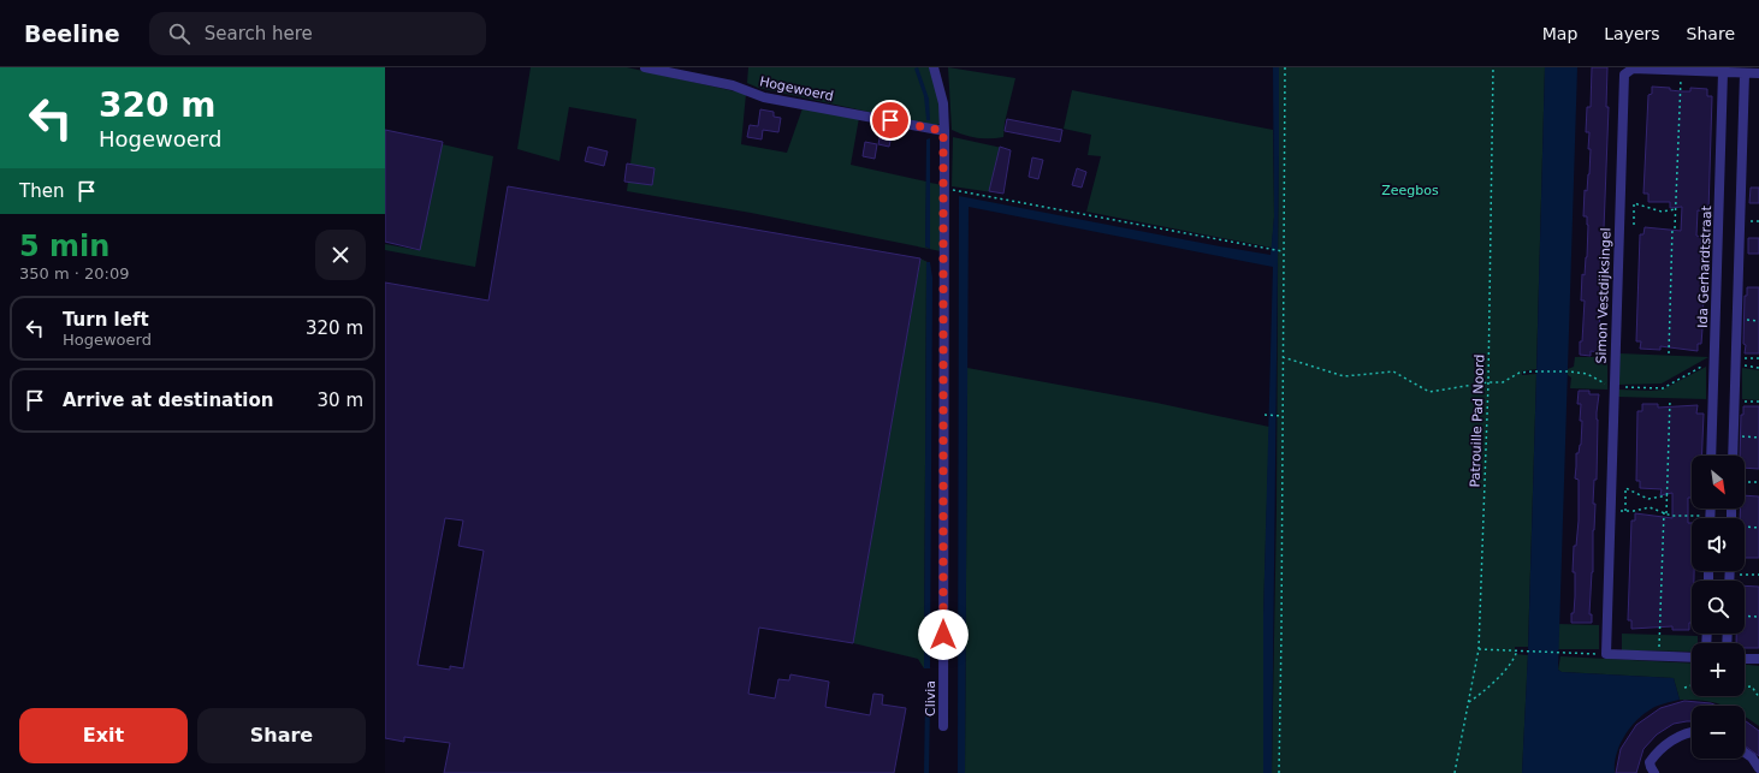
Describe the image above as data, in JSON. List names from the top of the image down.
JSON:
{
  "streets": {
    "street": [
      "Hogewoerd",
      "Ida Gerhardtstraat",
      "Simon Vestdijksingel",
      "Clivia"
    ],
    "path": ["Patrouille Pad Noord"]
  },
  "crossings": [
    ["Hogewoerd", "Clivia"],
    ["Ida Gerhardtstraat", "Simon Vestdijksingel"]
  ],
  "parks": ["Zeegbos"],
  "north": "bottom right",
  "page": {
    "header": "Beeline",
    "search": "Search here",
    "nav": ["Map", "Layers", "Share"],
    "turn": ["320 m", "Hogewoerd"],
    "then": "Then",
    "heading": ["5 min", "350 m · 20:09"],
    "list": [
      {
        "name": "Turn left",
        "note": "Hogewoerd",
        "value": "320 m"
      },
      {
        "name": "Arrive at destination",
        "value": "30 m"
      }
    ],
    "map_buttons": ["+", "−"],
    "buttons": ["Exit", "Share"]
  }
}
